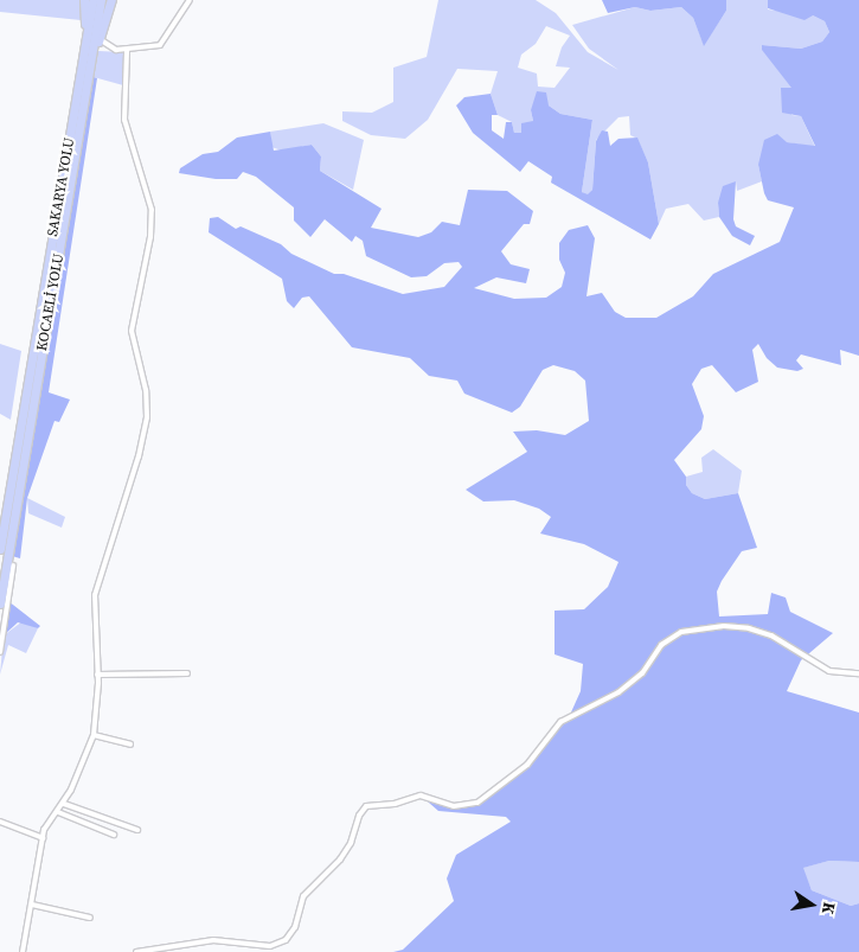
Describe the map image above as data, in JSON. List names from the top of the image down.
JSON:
{
  "streets": {
    "highway": ["SAKARYA YOLU", "KOCAELİ YOLU"]
  },
  "north": "right"
}
